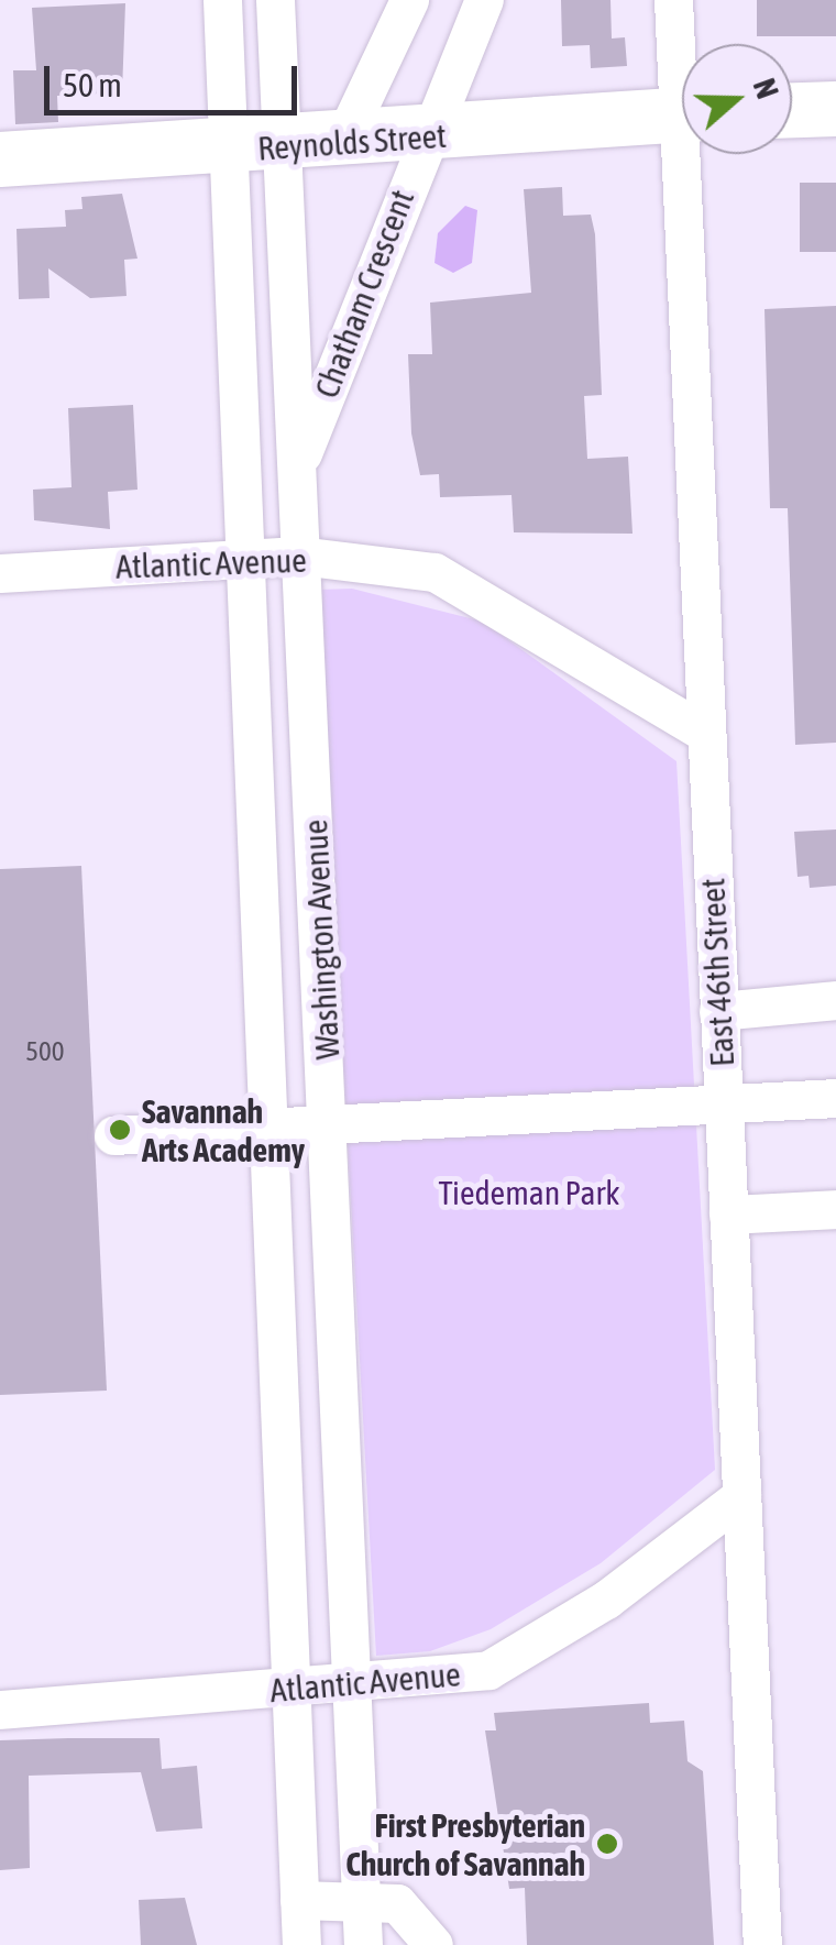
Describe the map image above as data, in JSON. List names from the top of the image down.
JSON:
{
  "streets": {
    "street": [
      "Reynolds Street",
      "Chatham Crescent",
      "Atlantic Avenue",
      "Washington Avenue",
      "East 46th Street"
    ]
  },
  "crossings": [
    ["Reynolds Street", "Chatham Crescent"],
    ["Reynolds Street", "Washington Avenue"],
    ["Chatham Crescent", "Washington Avenue"],
    ["Atlantic Avenue", "Washington Avenue"],
    ["Atlantic Avenue", "East 46th Street"]
  ],
  "parks": ["Tiedeman Park"],
  "places": ["Savannah Arts Academy", "First Presbyterian Church of Savannah"],
  "house_numbers": ["500"],
  "scale_bar": "50 m",
  "north": "right"
}
